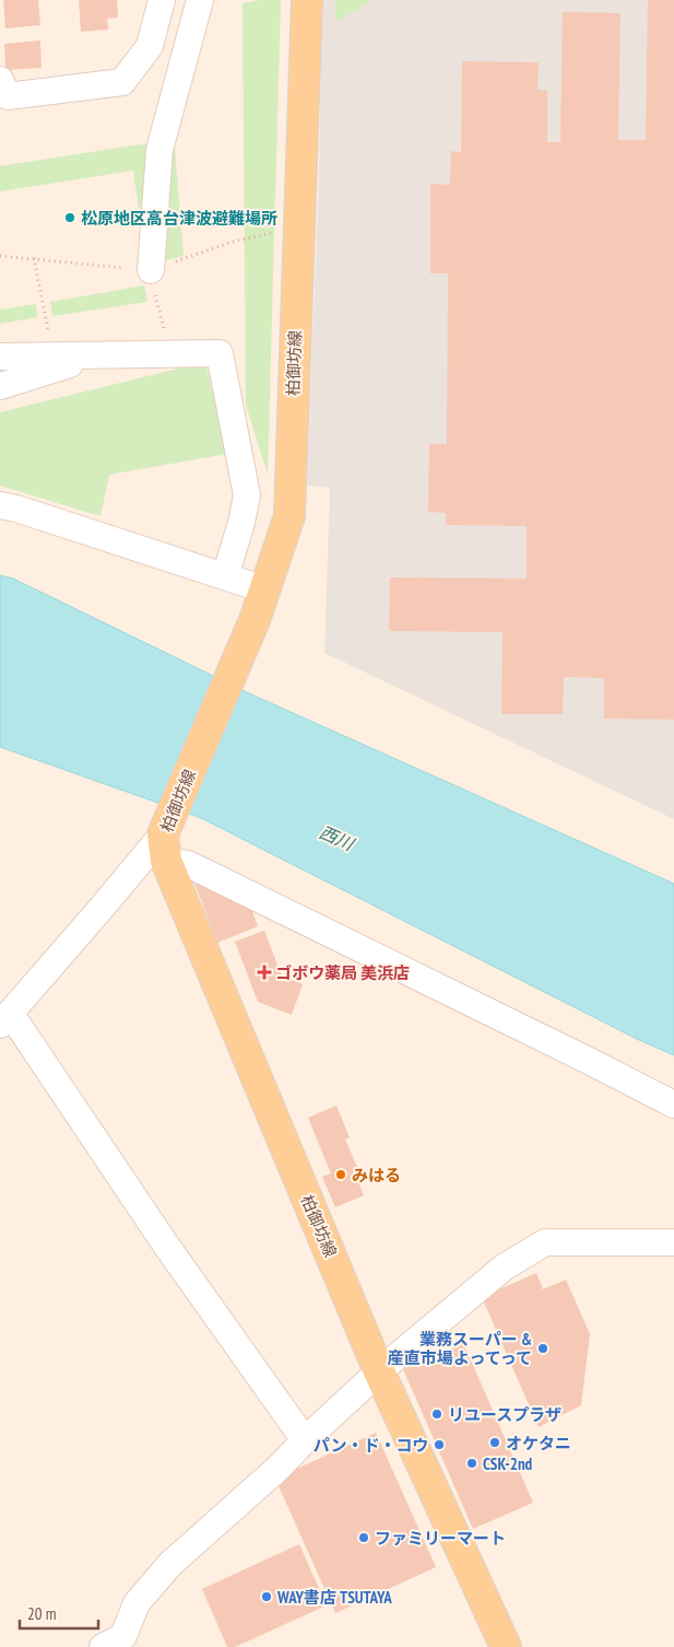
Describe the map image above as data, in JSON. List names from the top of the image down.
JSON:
{
  "streets": {
    "main road": ["柏御坊線"]
  },
  "water": ["西川"],
  "places": {
    "other": [
      "松原地区高台津波避難場所",
      "みはる",
      "業務スーパー & 産直市場よってって",
      "リユースプラザ",
      "オケタニ",
      "パン・ド・コウ",
      "CSK-2nd",
      "ファミリーマート",
      "WAY書店 TSUTAYA"
    ],
    "health": ["ゴボウ薬局 美浜店"]
  },
  "scale_bar": "20 m"
}
